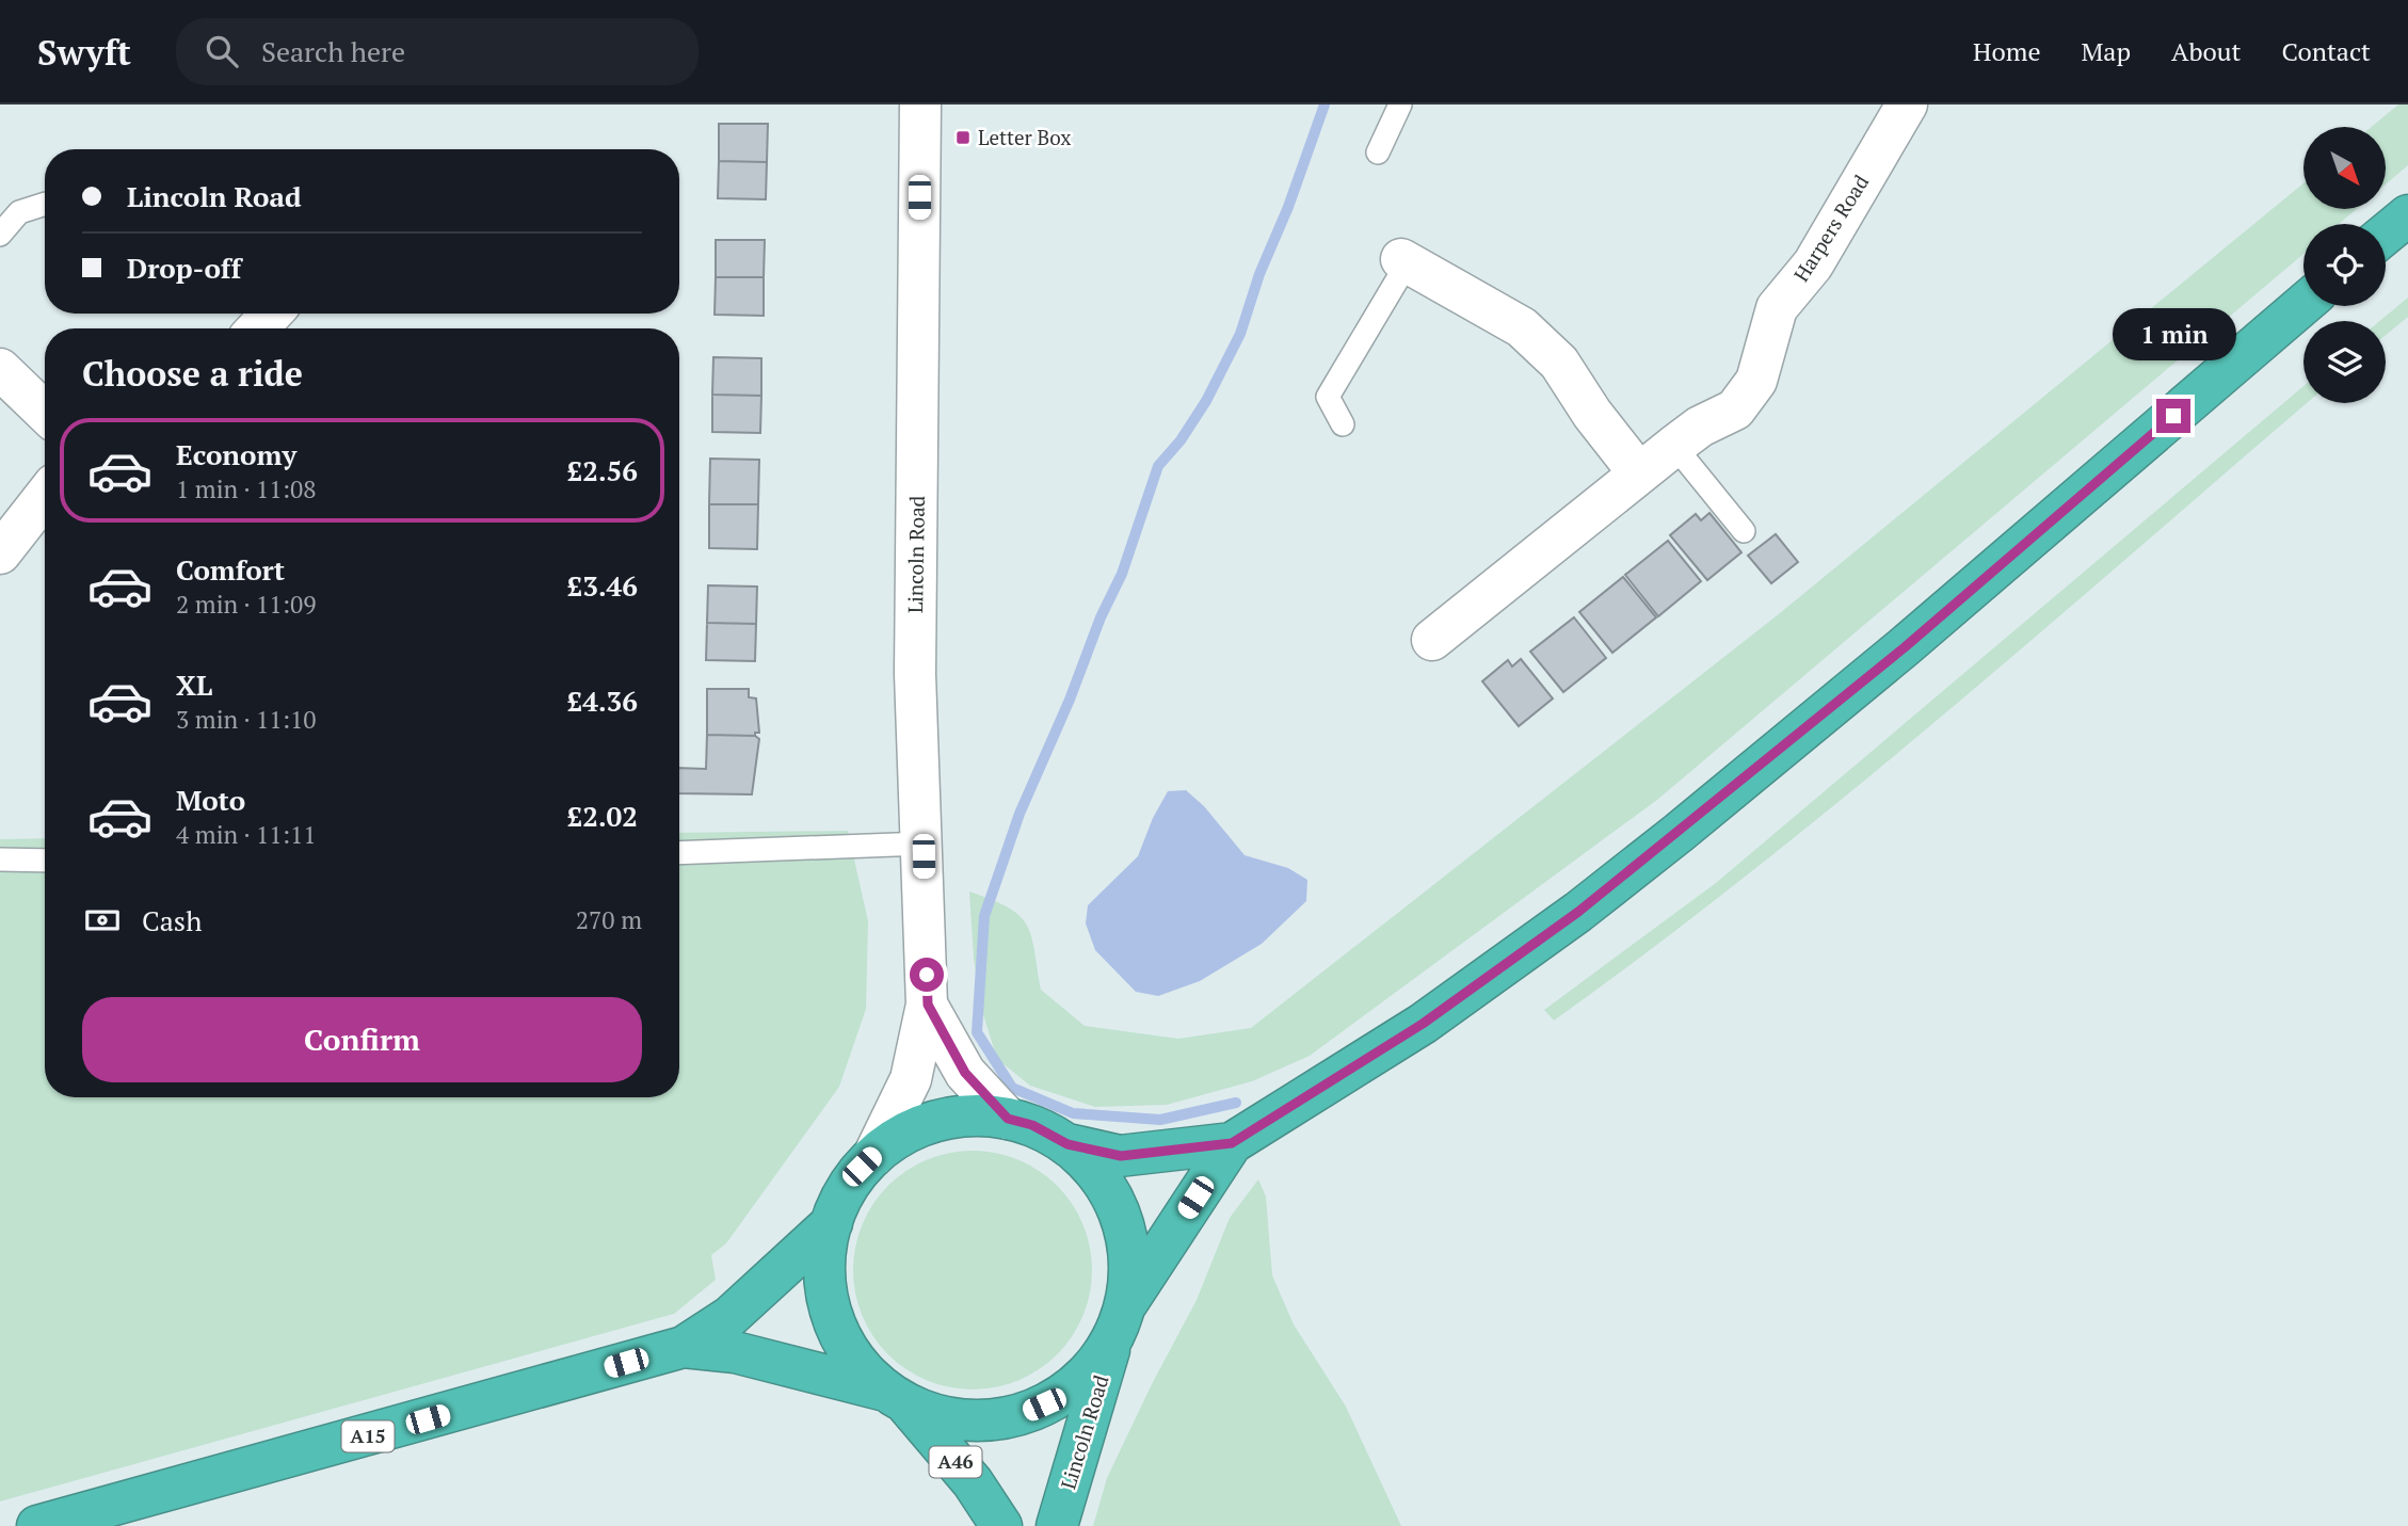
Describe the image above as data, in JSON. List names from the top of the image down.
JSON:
{
  "streets": {
    "highway": ["Lincoln Road", "A15", "A46"],
    "street": ["Harpers Road"]
  },
  "crossings": [
    ["Lincoln Road", "A15"],
    ["A15", "A46"]
  ],
  "places": {
    "transit": ["Letter Box"]
  },
  "north": "bottom right",
  "page": {
    "header": "Swyft",
    "search": "Search here",
    "nav": [
      "Home",
      "Map",
      "About",
      "Contact"
    ],
    "banner": ["Lincoln Road", "Drop-off"],
    "bubble": "1 min",
    "heading": "Choose a ride",
    "list": [
      {
        "name": "Economy",
        "note": "1 min · 11:08",
        "value": "£2.56"
      },
      {
        "name": "Comfort",
        "note": "2 min · 11:09",
        "value": "£3.46"
      },
      {
        "name": "XL",
        "note": "3 min · 11:10",
        "value": "£4.36"
      },
      {
        "name": "Moto",
        "note": "4 min · 11:11",
        "value": "£2.02"
      }
    ],
    "pay": ["Cash", "270 m"],
    "buttons": "Confirm"
  }
}
